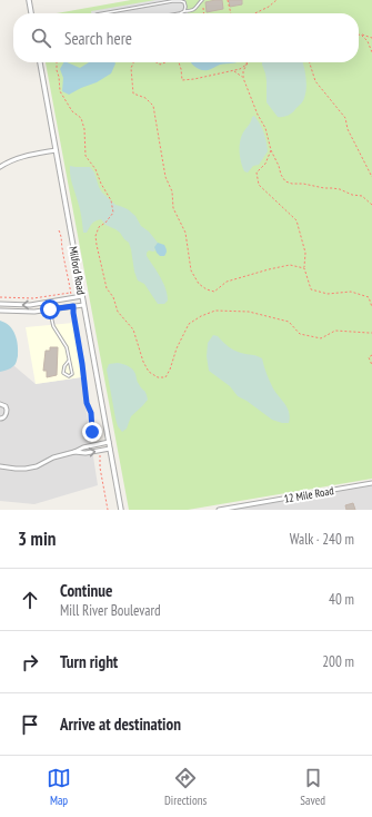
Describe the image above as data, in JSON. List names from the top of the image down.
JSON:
{
  "streets": {
    "street": ["Milford Road", "12 Mile Road"]
  },
  "page": {
    "search": "Search here",
    "heading": ["3 min", "Walk · 240 m"],
    "list": [
      ["Continue", "Mill River Boulevard", "40 m"],
      ["Turn right", "200 m"],
      "Arrive at destination"
    ],
    "nav": ["Map", "Directions", "Saved"]
  }
}
